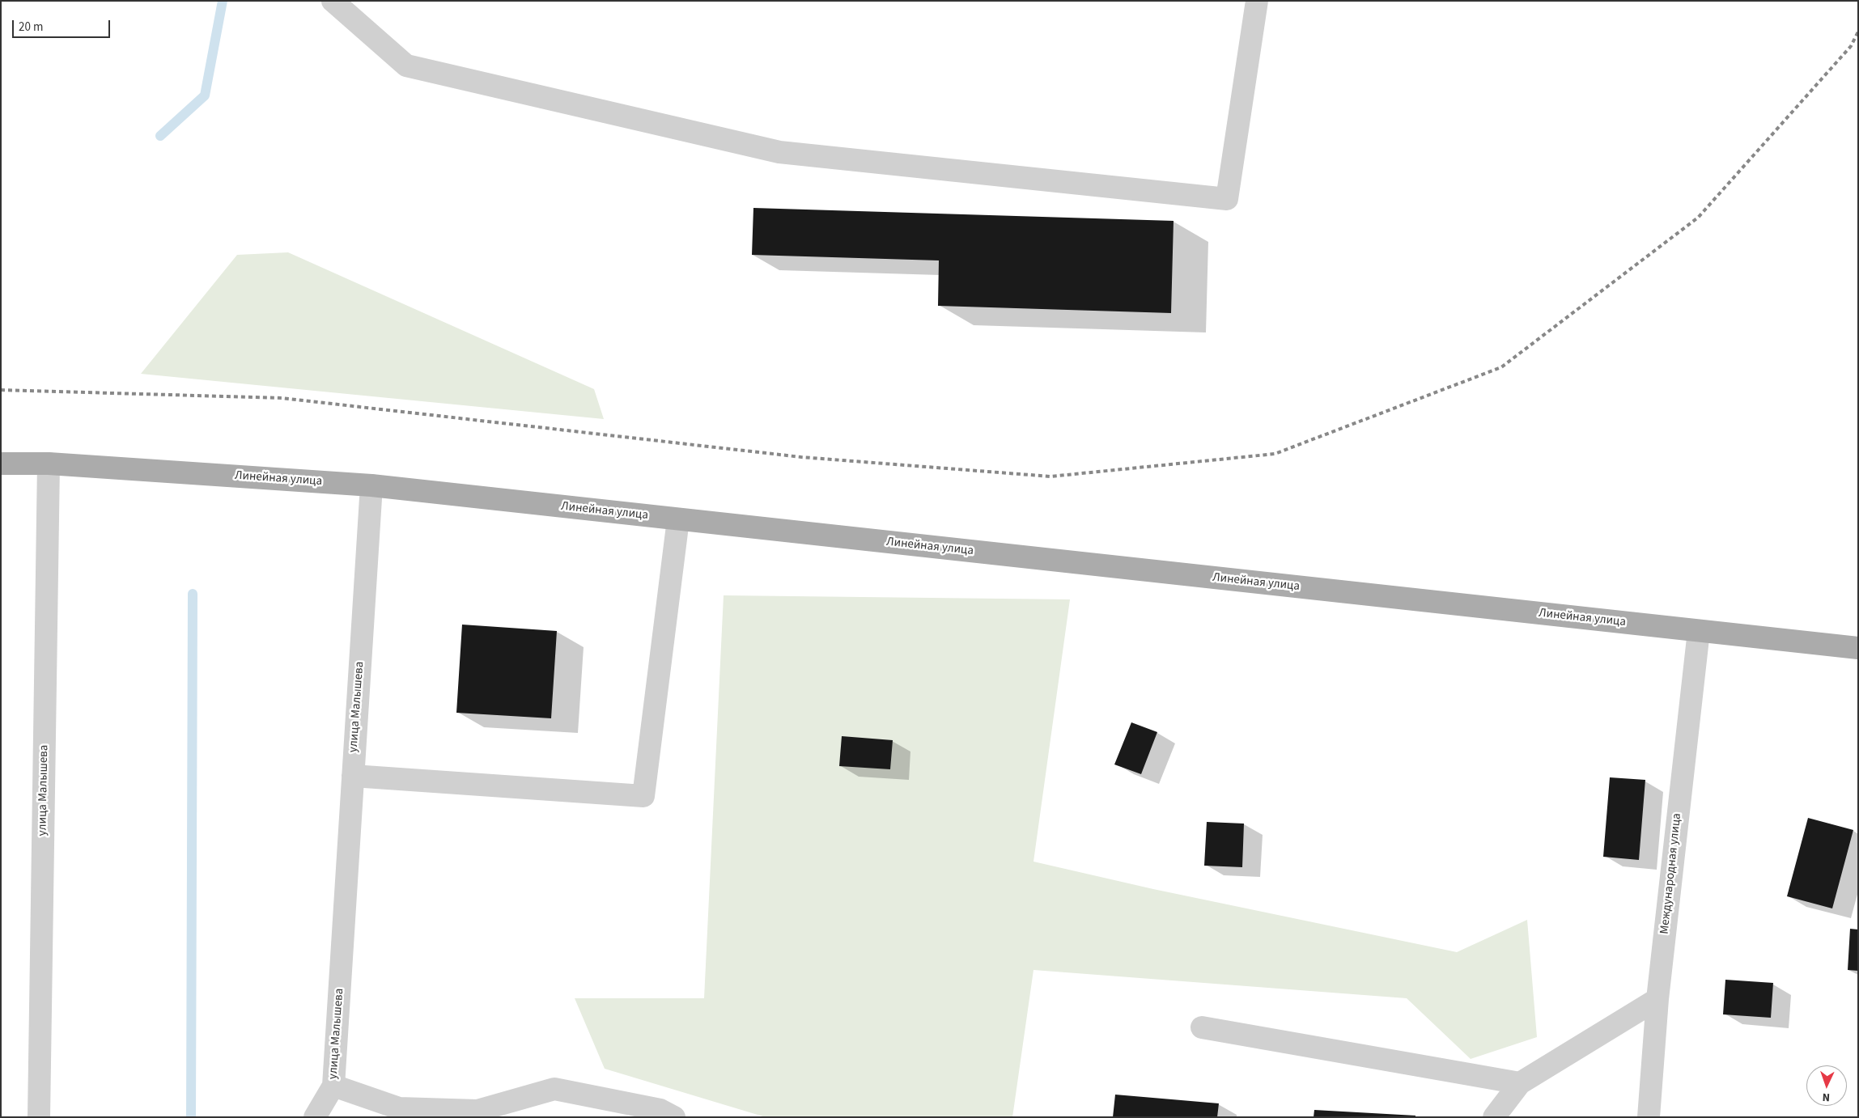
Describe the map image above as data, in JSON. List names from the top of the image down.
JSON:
{
  "streets": {
    "main road": ["Линейная улица"],
    "street": ["улица Малышева", "Международная улица"]
  },
  "crossings": [
    ["Линейная улица", "улица Малышева"],
    ["Линейная улица", "Международная улица"]
  ],
  "scale_bar": "20 m",
  "north": "bottom"
}
